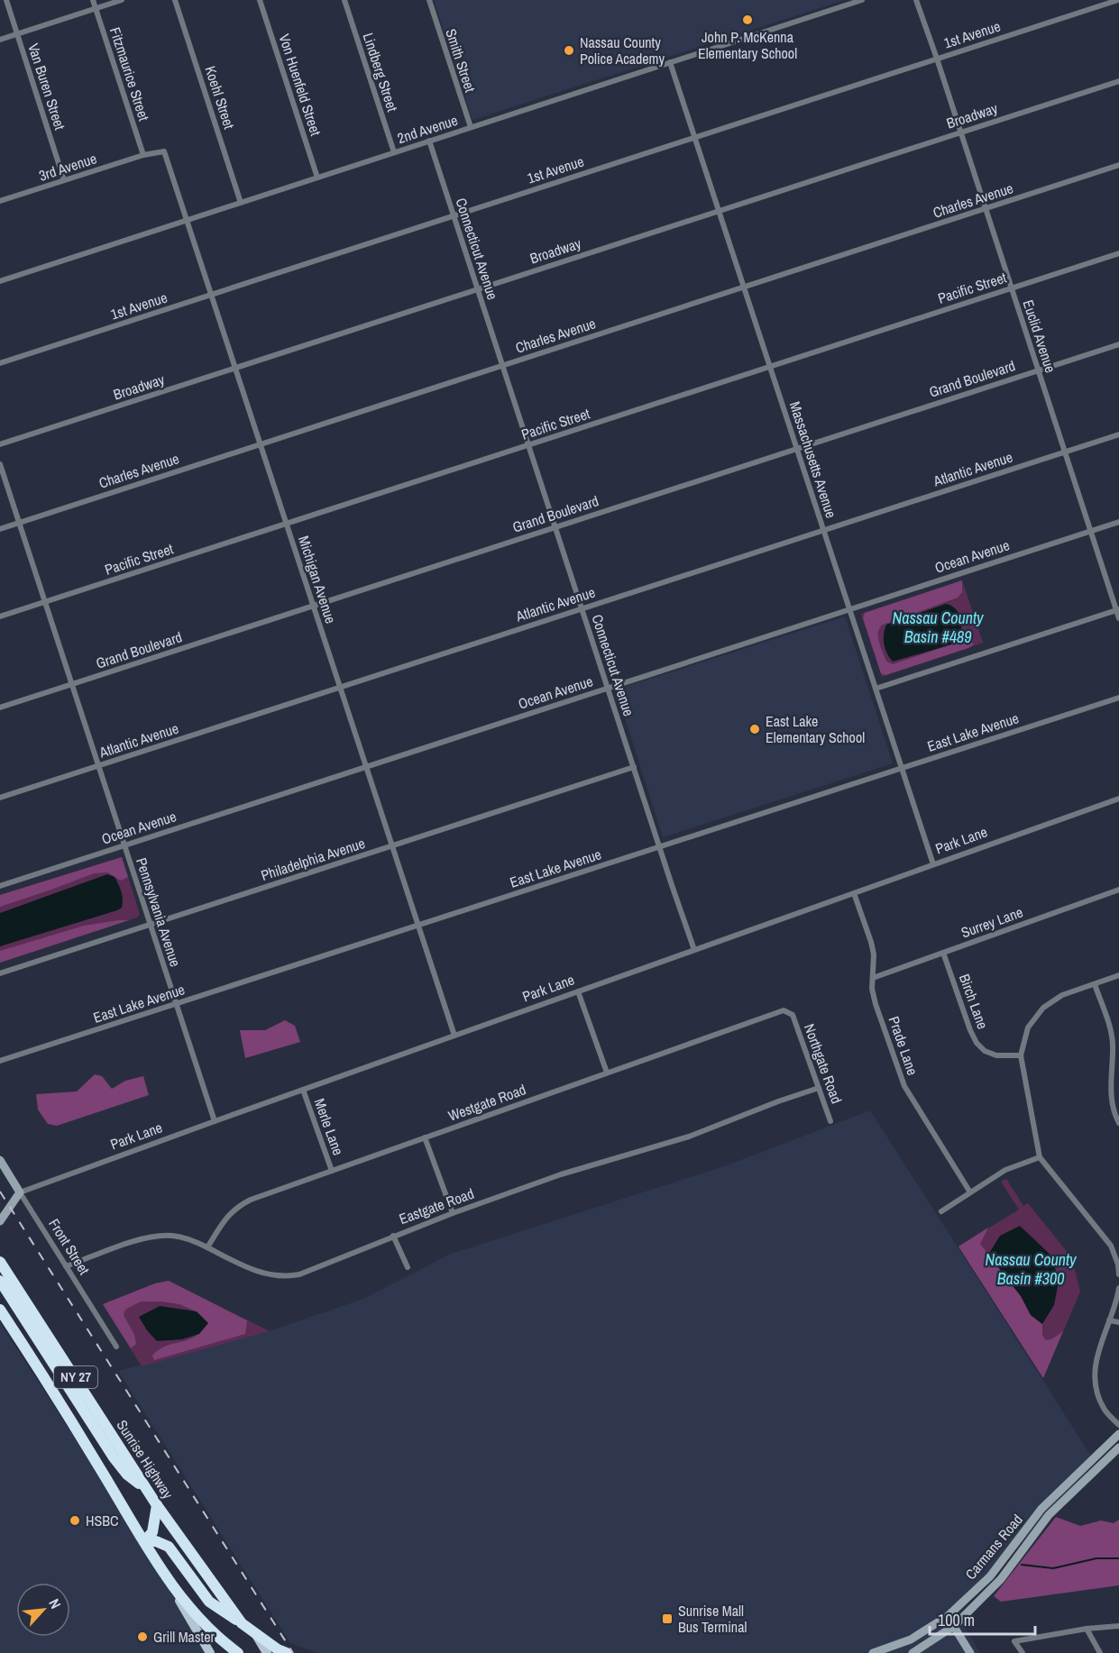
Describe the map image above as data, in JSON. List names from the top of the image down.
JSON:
{
  "streets": {
    "highway": ["NY 27", "Sunrise Highway"],
    "street": [
      "1st Avenue",
      "Smith Street",
      "Lindberg Street",
      "Fitzmaurice Street",
      "Von Huenfeld Street",
      "Van Buren Street",
      "Koehl Street",
      "Broadway",
      "2nd Avenue",
      "3rd Avenue",
      "Charles Avenue",
      "Connecticut Avenue",
      "Pacific Street",
      "Euclid Avenue",
      "Grand Boulevard",
      "Massachusetts Avenue",
      "Atlantic Avenue",
      "Ocean Avenue",
      "Michigan Avenue",
      "East Lake Avenue",
      "Park Lane",
      "Philadelphia Avenue",
      "Pennsylvania Avenue",
      "Surrey Lane",
      "Birch Lane",
      "Prade Lane",
      "Northgate Road",
      "Westgate Road",
      "Merle Lane",
      "Eastgate Road",
      "Front Street",
      "Carmans Road"
    ]
  },
  "crossings": [
    ["1st Avenue", "Connecticut Avenue"],
    ["1st Avenue", "Euclid Avenue"],
    ["1st Avenue", "Massachusetts Avenue"],
    ["1st Avenue", "Michigan Avenue"],
    ["Smith Street", "2nd Avenue"],
    ["Lindberg Street", "2nd Avenue"],
    ["Fitzmaurice Street", "3rd Avenue"],
    ["Fitzmaurice Street", "Michigan Avenue"],
    ["Von Huenfeld Street", "2nd Avenue"],
    ["Van Buren Street", "3rd Avenue"],
    ["Koehl Street", "2nd Avenue"],
    ["Broadway", "Connecticut Avenue"],
    ["Broadway", "Euclid Avenue"],
    ["Broadway", "Massachusetts Avenue"],
    ["Broadway", "Michigan Avenue"],
    ["2nd Avenue", "Connecticut Avenue"],
    ["2nd Avenue", "Massachusetts Avenue"],
    ["2nd Avenue", "Michigan Avenue"],
    ["3rd Avenue", "Michigan Avenue"],
    ["Charles Avenue", "Connecticut Avenue"],
    ["Charles Avenue", "Euclid Avenue"],
    ["Charles Avenue", "Massachusetts Avenue"],
    ["Charles Avenue", "Michigan Avenue"],
    ["Charles Avenue", "Pennsylvania Avenue"],
    ["Connecticut Avenue", "Pacific Street"],
    ["Connecticut Avenue", "Grand Boulevard"],
    ["Connecticut Avenue", "Atlantic Avenue"],
    ["Connecticut Avenue", "Ocean Avenue"],
    ["Connecticut Avenue", "East Lake Avenue"],
    ["Connecticut Avenue", "Park Lane"],
    ["Connecticut Avenue", "Philadelphia Avenue"],
    ["Pacific Street", "Euclid Avenue"],
    ["Pacific Street", "Massachusetts Avenue"],
    ["Pacific Street", "Michigan Avenue"],
    ["Pacific Street", "Pennsylvania Avenue"],
    ["Euclid Avenue", "Grand Boulevard"],
    ["Euclid Avenue", "Atlantic Avenue"],
    ["Euclid Avenue", "Ocean Avenue"],
    ["Grand Boulevard", "Massachusetts Avenue"],
    ["Grand Boulevard", "Michigan Avenue"],
    ["Grand Boulevard", "Pennsylvania Avenue"],
    ["Massachusetts Avenue", "Atlantic Avenue"],
    ["Massachusetts Avenue", "Ocean Avenue"],
    ["Massachusetts Avenue", "East Lake Avenue"],
    ["Massachusetts Avenue", "Park Lane"],
    ["Atlantic Avenue", "Michigan Avenue"],
    ["Atlantic Avenue", "Pennsylvania Avenue"],
    ["Ocean Avenue", "Michigan Avenue"],
    ["Ocean Avenue", "Pennsylvania Avenue"],
    ["Michigan Avenue", "East Lake Avenue"],
    ["Michigan Avenue", "Park Lane"],
    ["Michigan Avenue", "Philadelphia Avenue"],
    ["East Lake Avenue", "Pennsylvania Avenue"],
    ["Park Lane", "Pennsylvania Avenue"],
    ["Park Lane", "Prade Lane"],
    ["Park Lane", "Merle Lane"],
    ["Park Lane", "Front Street"],
    ["Philadelphia Avenue", "Pennsylvania Avenue"],
    ["Surrey Lane", "Birch Lane"],
    ["Surrey Lane", "Prade Lane"],
    ["Northgate Road", "Westgate Road"],
    ["Northgate Road", "Eastgate Road"],
    ["Westgate Road", "Merle Lane"],
    ["Westgate Road", "Eastgate Road"],
    ["Eastgate Road", "Front Street"]
  ],
  "water": ["Nassau County Basin #489", "Nassau County Basin #300"],
  "places": {
    "other": [
      "John P. McKenna Elementary School",
      "Nassau County Police Academy",
      "East Lake Elementary School",
      "HSBC",
      "Grill Master"
    ],
    "transit": ["Sunrise Mall Bus Terminal"]
  },
  "scale_bar": "100 m",
  "north": "top right"
}
